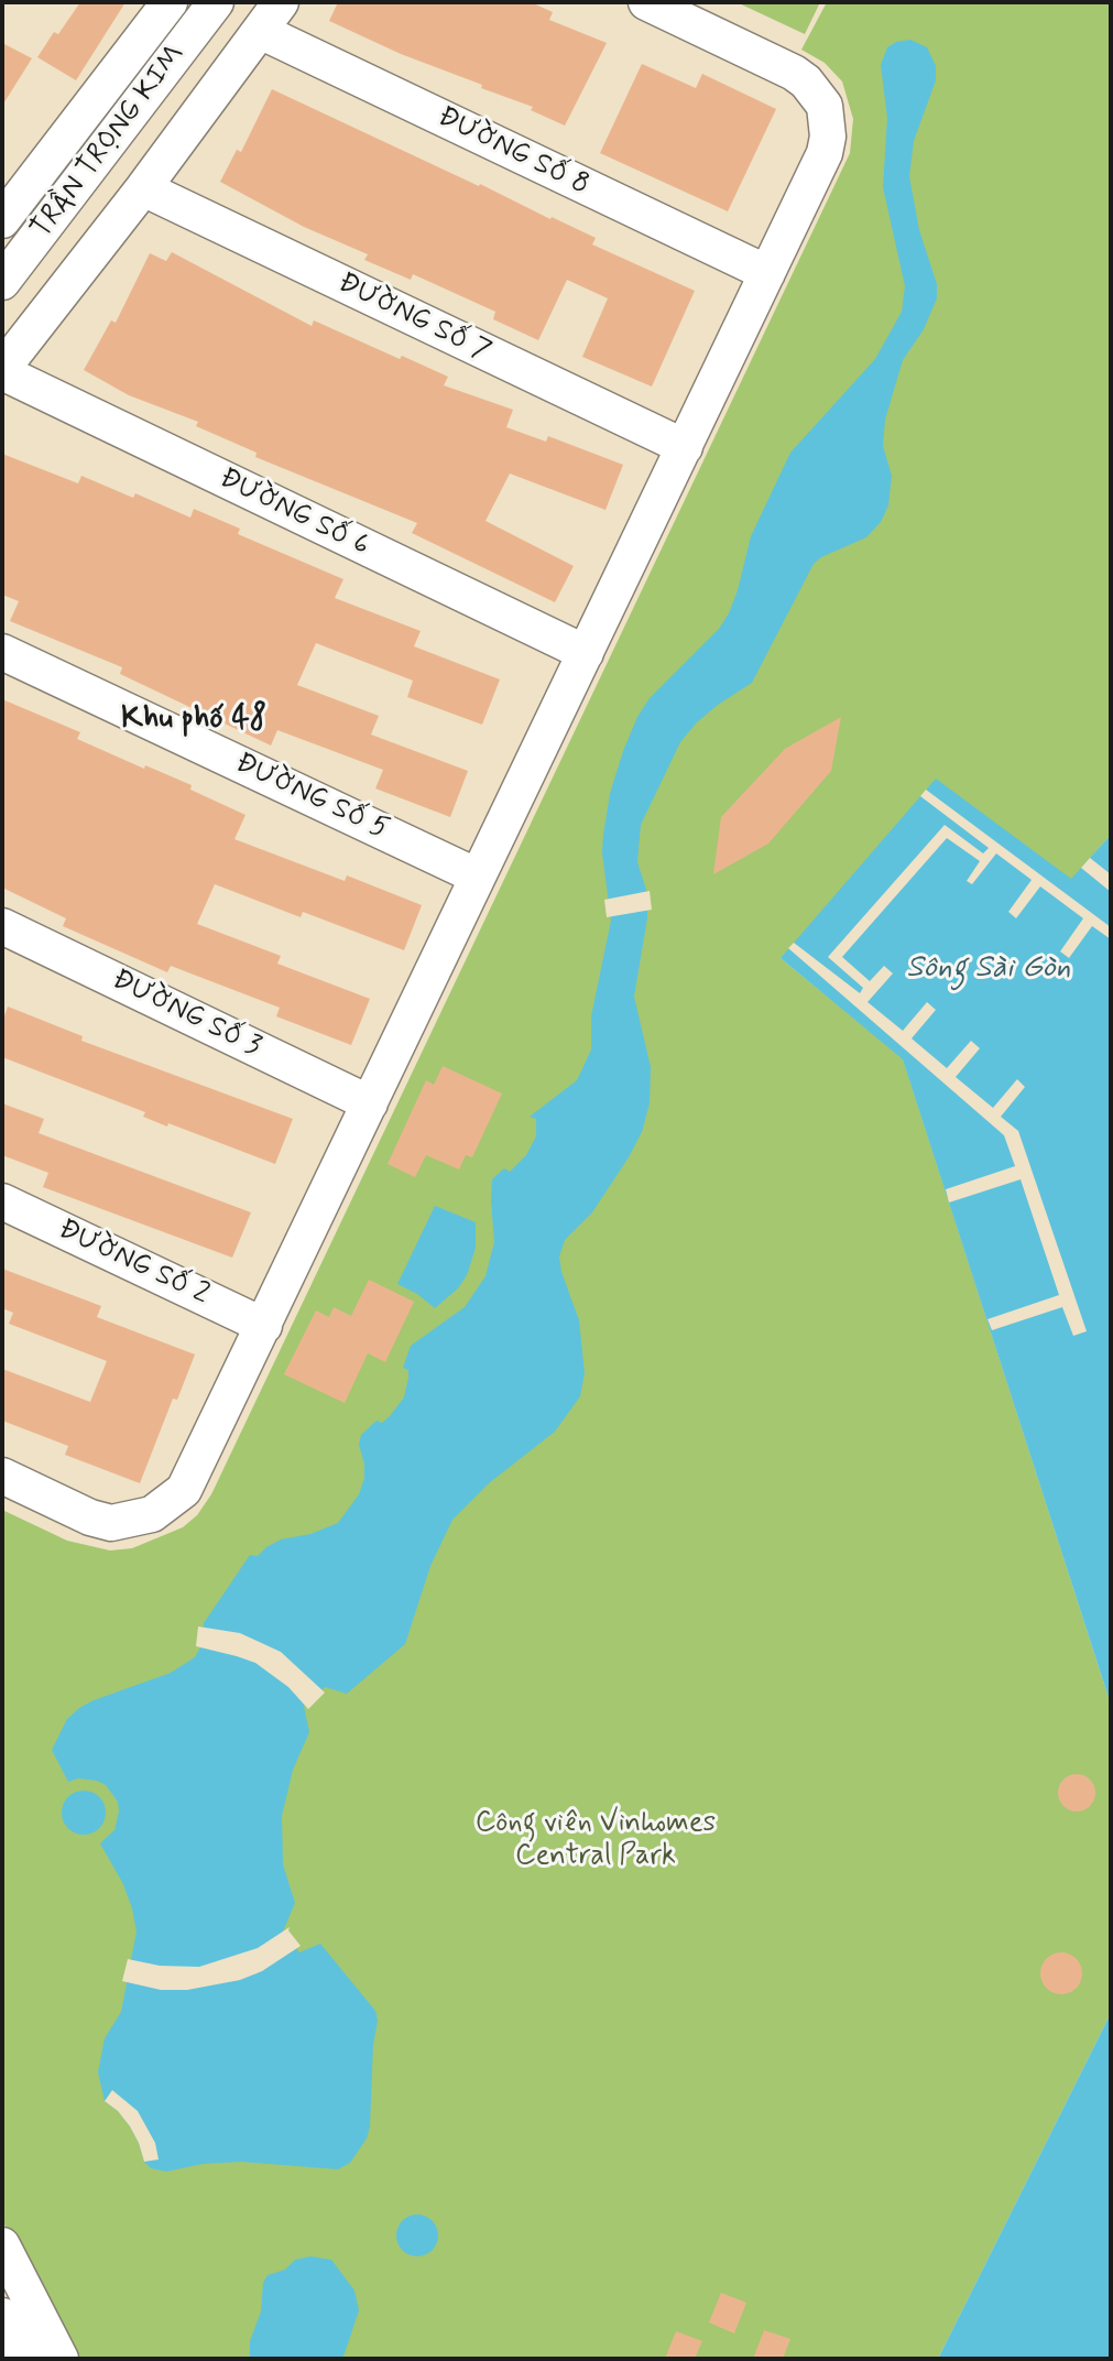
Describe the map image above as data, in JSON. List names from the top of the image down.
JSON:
{
  "streets": {
    "street": [
      "TRẦN TRỌNG KIM",
      "ĐƯỜNG SỐ 8",
      "ĐƯỜNG SỐ 7",
      "ĐƯỜNG SỐ 6",
      "ĐƯỜNG SỐ 5",
      "ĐƯỜNG SỐ 3",
      "ĐƯỜNG SỐ 2"
    ]
  },
  "districts": ["Khu phố 48"],
  "water": ["Sông Sài Gòn"],
  "parks": ["Công viên Vinhomes Central Park"]
}
